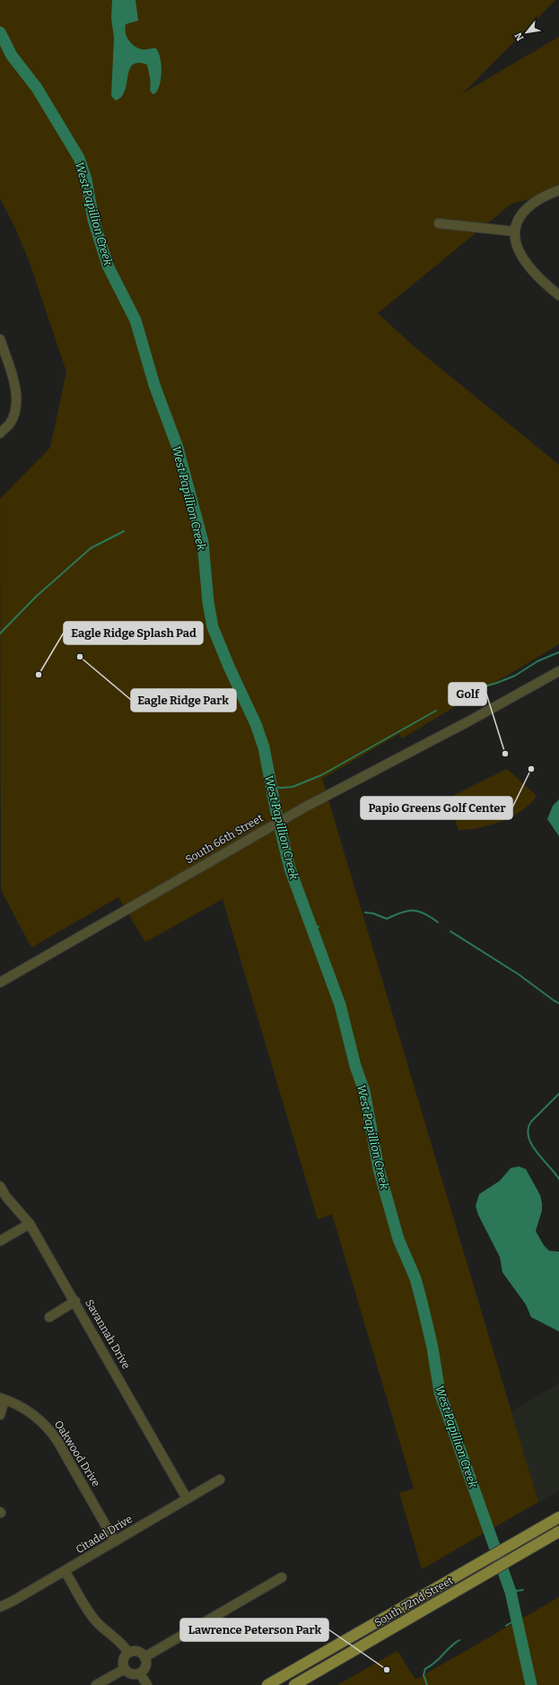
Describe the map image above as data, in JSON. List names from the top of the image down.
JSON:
{
  "streets": {
    "main road": ["South 72nd Street"],
    "street": [
      "South 66th Street",
      "Savannah Drive",
      "Oakwood Drive",
      "Citadel Drive"
    ]
  },
  "crossings": [
    ["Savannah Drive", "Citadel Drive"],
    ["Oakwood Drive", "Citadel Drive"]
  ],
  "water": ["West Papillion Creek"],
  "places": [
    "Eagle Ridge Park",
    "Eagle Ridge Splash Pad",
    "Golf",
    "Papio Greens Golf Center",
    "Lawrence Peterson Park"
  ],
  "north": "bottom left"
}
